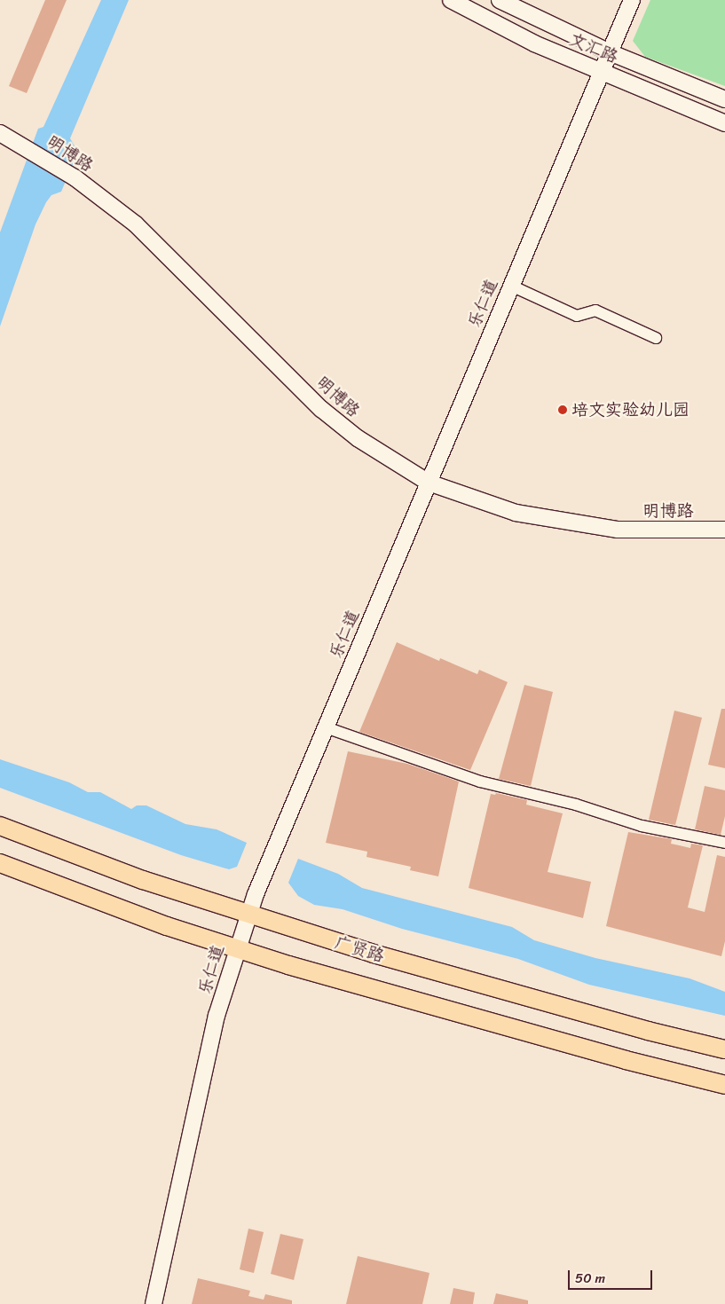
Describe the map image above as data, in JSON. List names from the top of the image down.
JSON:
{
  "streets": {
    "main road": ["广贤路"],
    "street": ["文汇路", "明博路", "乐仁道"]
  },
  "crossings": [
    ["文汇路", "乐仁道"],
    ["明博路", "乐仁道"],
    ["乐仁道", "广贤路"]
  ],
  "places": ["培文实验幼儿园"],
  "scale_bar": "50 m"
}
